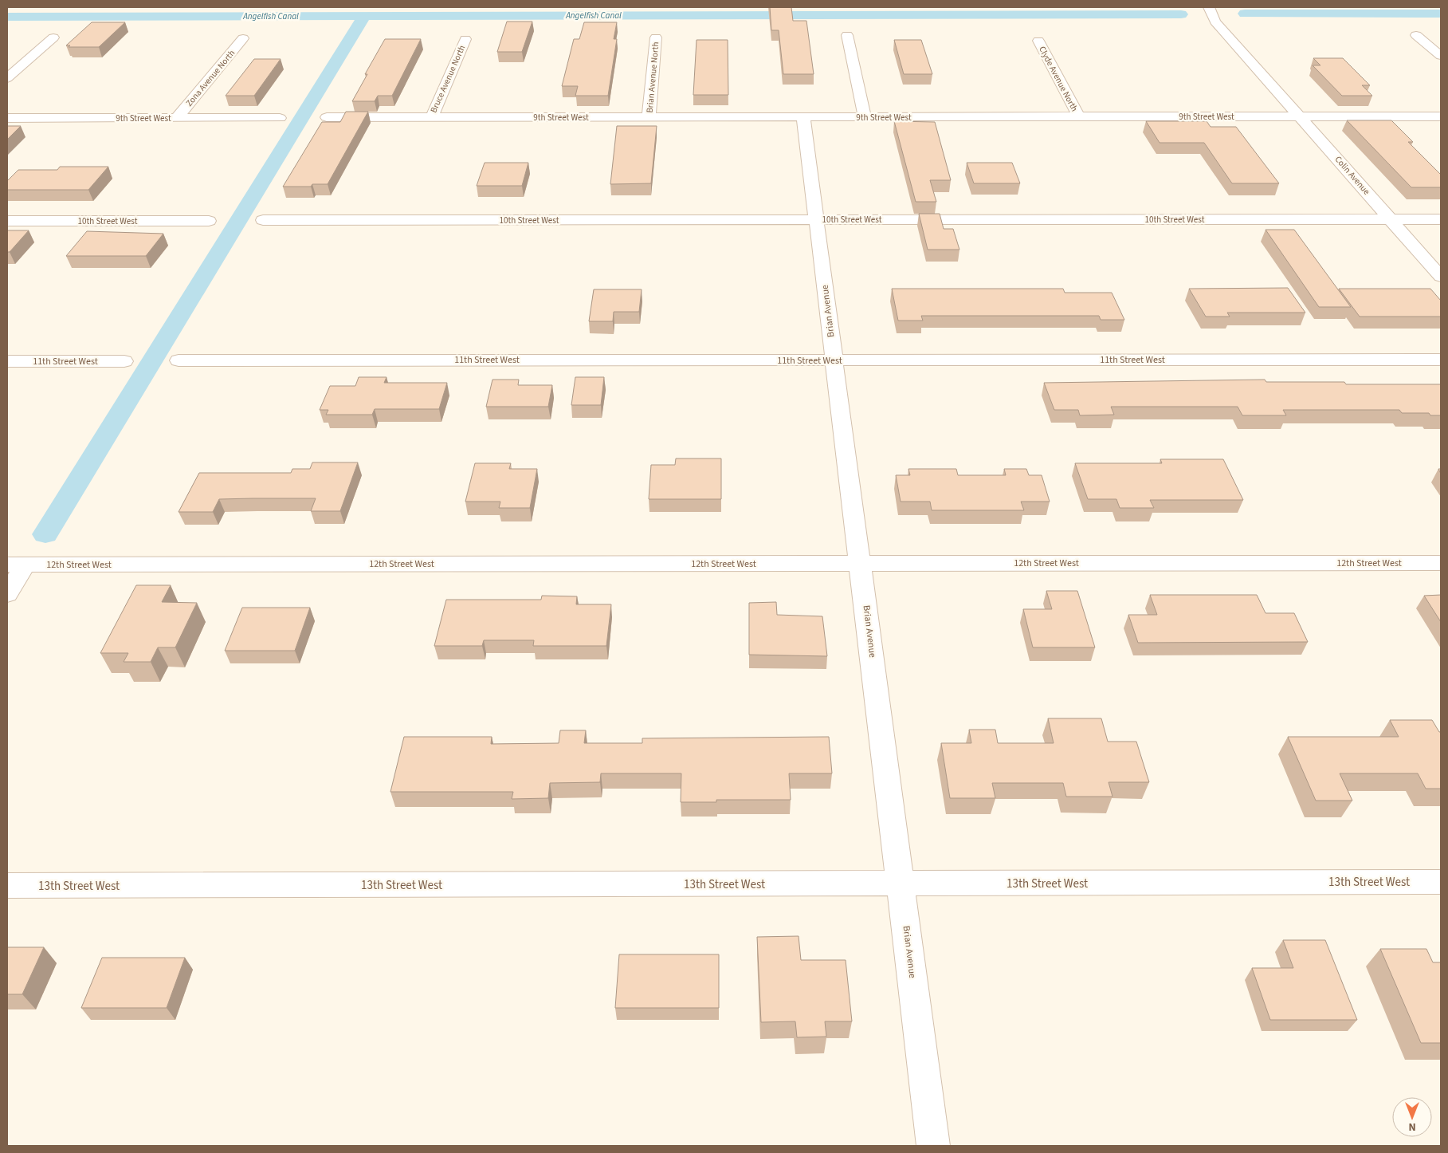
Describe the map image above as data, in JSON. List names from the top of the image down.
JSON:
{
  "streets": {
    "street": [
      "Brian Avenue North",
      "Zona Avenue North",
      "Bruce Avenue North",
      "Clyde Avenue North",
      "9th Street West",
      "Colin Avenue",
      "10th Street West",
      "Brian Avenue",
      "11th Street West",
      "12th Street West",
      "13th Street West"
    ]
  },
  "crossings": [
    ["Brian Avenue North", "9th Street West"],
    ["Zona Avenue North", "9th Street West"],
    ["Bruce Avenue North", "9th Street West"],
    ["Clyde Avenue North", "9th Street West"],
    ["9th Street West", "Colin Avenue"],
    ["9th Street West", "Brian Avenue"],
    ["Colin Avenue", "10th Street West"],
    ["10th Street West", "Brian Avenue"],
    ["Brian Avenue", "11th Street West"],
    ["Brian Avenue", "12th Street West"],
    ["Brian Avenue", "13th Street West"]
  ],
  "water": ["Angelfish Canal"],
  "north": "bottom"
}
